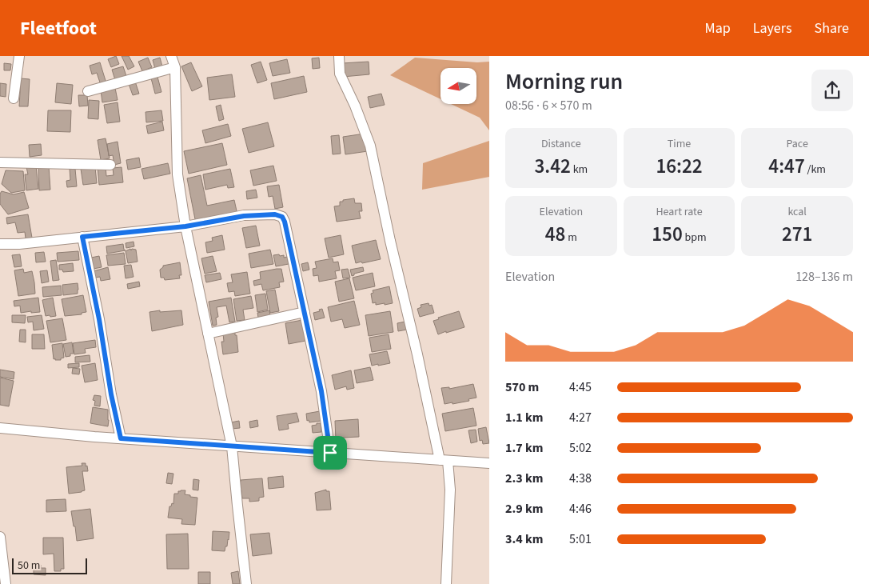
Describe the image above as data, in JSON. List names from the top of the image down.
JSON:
{
  "scale_bar": "50 m",
  "north": "left",
  "page": {
    "header": "Fleetfoot",
    "nav": ["Map", "Layers", "Share"],
    "heading": ["Morning run", "08:56 · 6 × 570 m"],
    "stats": [
      ["Distance", "3.42 km"],
      ["Time", "16:22"],
      ["Pace", "4:47 /km"],
      ["Elevation", "48 m"],
      ["Heart rate", "150 bpm"],
      ["kcal", "271"]
    ],
    "chart": ["Elevation", "128–136 m"],
    "list": [
      {
        "name": "570 m",
        "note": "4:45"
      },
      {
        "name": "1.1 km",
        "note": "4:27"
      },
      {
        "name": "1.7 km",
        "note": "5:02"
      },
      {
        "name": "2.3 km",
        "note": "4:38"
      },
      {
        "name": "2.9 km",
        "note": "4:46"
      },
      {
        "name": "3.4 km",
        "note": "5:01"
      }
    ],
    "scale": "50 m"
  }
}
